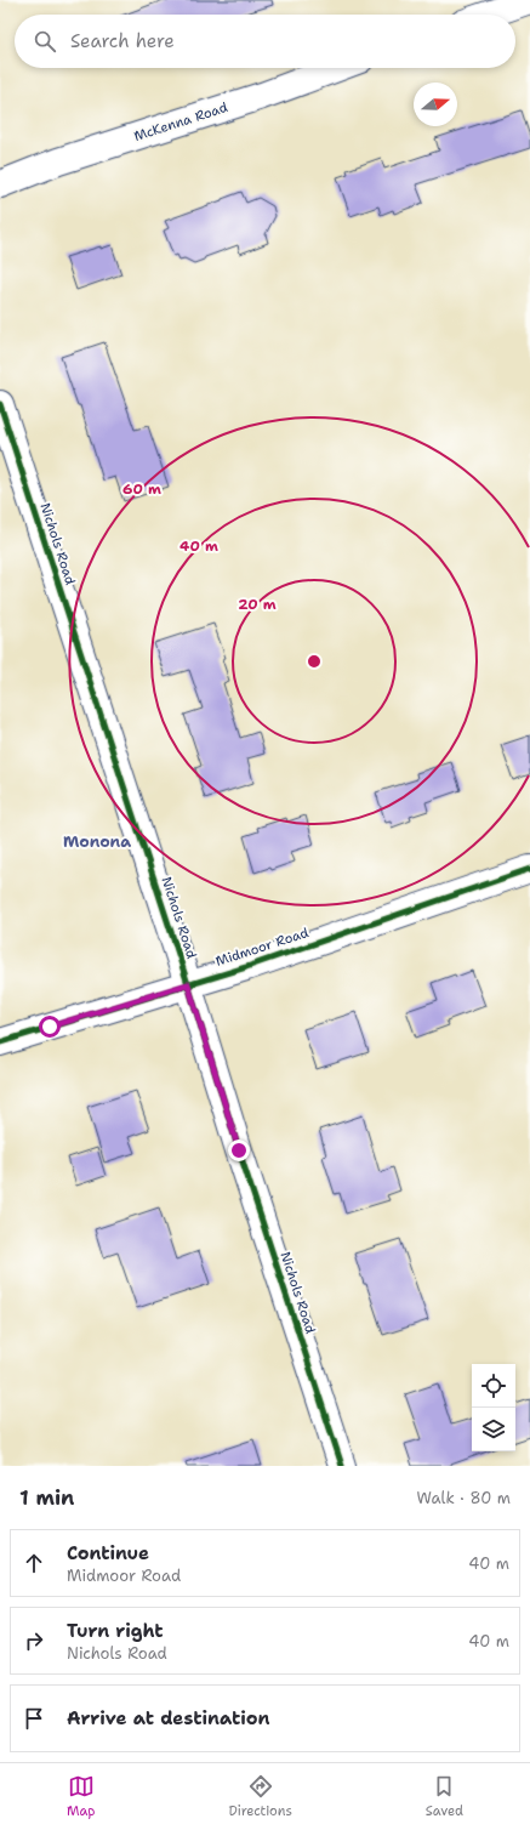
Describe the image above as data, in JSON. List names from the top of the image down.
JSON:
{
  "streets": {
    "street": ["McKenna Road", "Nichols Road", "Midmoor Road"]
  },
  "crossings": [
    ["Nichols Road", "Midmoor Road"]
  ],
  "districts": ["Monona"],
  "north": "right",
  "page": {
    "search": "Search here",
    "heading": ["1 min", "Walk · 80 m"],
    "list": [
      ["Continue", "Midmoor Road", "40 m"],
      ["Turn right", "Nichols Road", "40 m"],
      "Arrive at destination"
    ],
    "nav": ["Map", "Directions", "Saved"]
  },
  "rings": ["60 m", "40 m", "20 m"]
}
